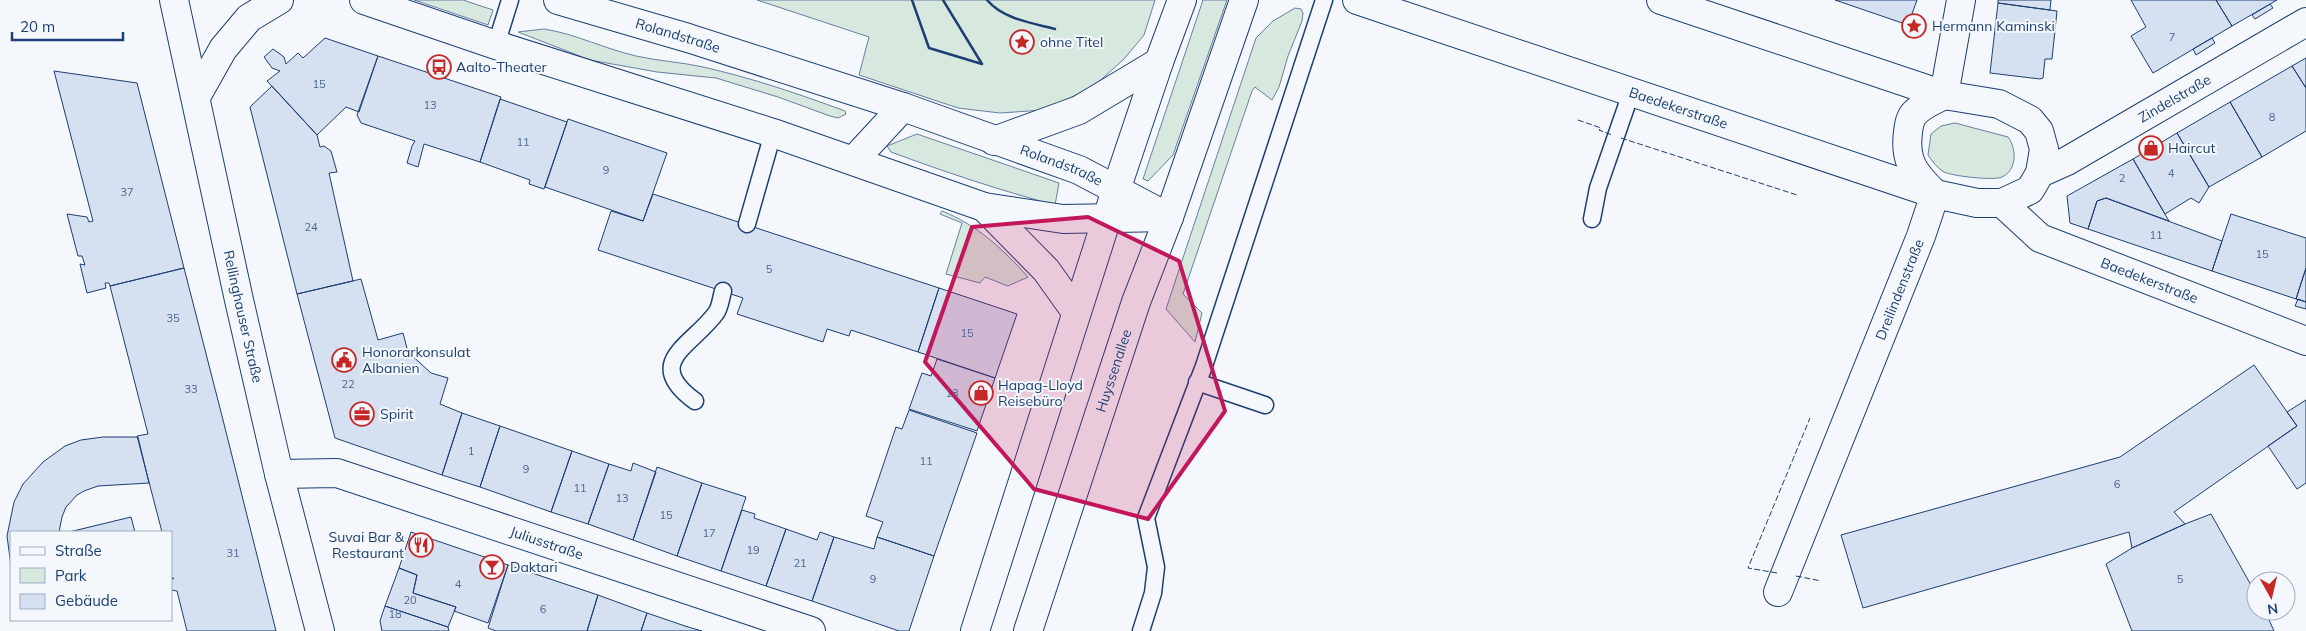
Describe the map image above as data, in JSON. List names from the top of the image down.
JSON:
{
  "streets": {
    "street": [
      "Rolandstraße",
      "Zindelstraße",
      "Baedekerstraße",
      "Dreilindenstraße",
      "Rellinghauser Straße",
      "Huyssenallee",
      "Juliusstraße"
    ]
  },
  "crossings": [
    ["Rolandstraße", "Huyssenallee"],
    ["Zindelstraße", "Baedekerstraße"],
    ["Zindelstraße", "Dreilindenstraße"],
    ["Baedekerstraße", "Dreilindenstraße"],
    ["Rellinghauser Straße", "Juliusstraße"]
  ],
  "places": {
    "place": ["Hermann Kaminski", "ohne Titel"],
    "bus stop": ["Aalto-Theater"],
    "shop": ["Haircut", "Hapag-Lloyd Reisebüro"],
    "public building": ["Honorarkonsulat Albanien"],
    "office": ["Spirit"],
    "restaurant": ["Suvai Bar & Restaurant"],
    "bar": ["Daktari"]
  },
  "house_numbers": [
    "7",
    "15",
    "13",
    "8",
    "11",
    "9",
    "4",
    "2",
    "37",
    "24",
    "11",
    "15",
    "5",
    "35",
    "15",
    "22",
    "33",
    "13",
    "1",
    "11",
    "9",
    "6",
    "11",
    "13",
    "15",
    "17",
    "19",
    "31",
    "21",
    "9",
    "5",
    "4",
    "20",
    "6",
    "18"
  ],
  "legend": ["Straße", "Park", "Gebäude"],
  "scale_bar": "20 m",
  "north": "bottom"
}
